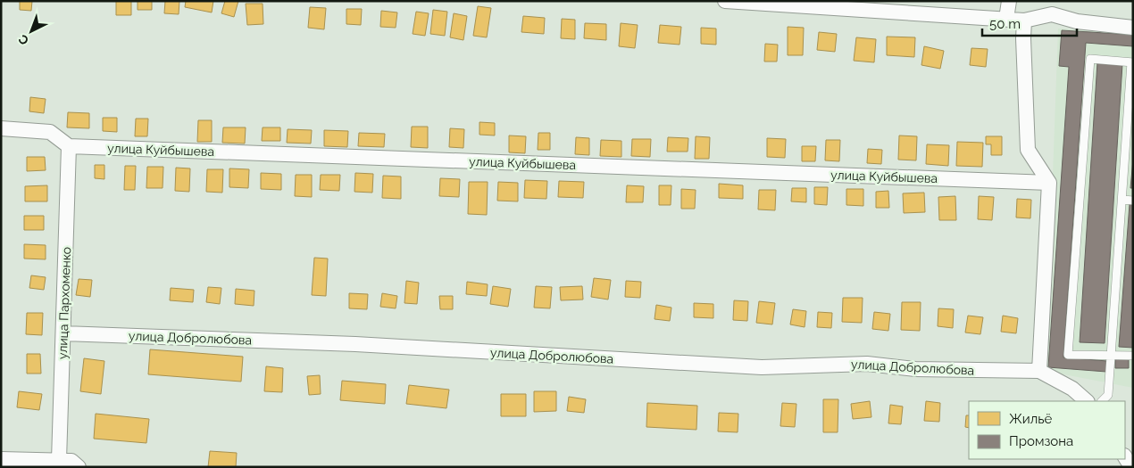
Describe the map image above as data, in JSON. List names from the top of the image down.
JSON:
{
  "streets": {
    "street": ["улица Куйбышева", "улица Пархоменко", "улица Добролюбова"]
  },
  "crossings": [
    ["улица Куйбышева", "улица Пархоменко"],
    ["улица Пархоменко", "улица Добролюбова"]
  ],
  "legend": ["Жильё", "Промзона"],
  "scale_bar": "50 m",
  "north": "bottom left"
}
